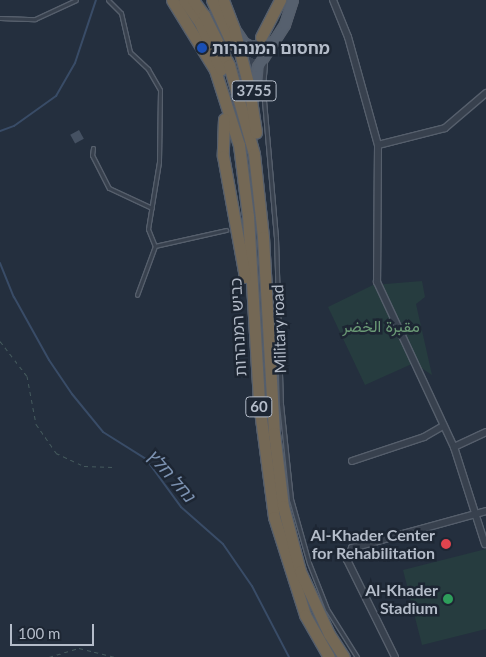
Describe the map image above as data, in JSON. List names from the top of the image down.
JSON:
{
  "streets": {
    "highway": ["כביש המנהרות", "60"],
    "main road": ["3755"],
    "lane": ["Military road"]
  },
  "crossings": [
    ["3755", "Military road"],
    ["3755", "60"],
    ["כביש המנהרות", "60"]
  ],
  "water": ["נחל חלץ"],
  "parks": ["مقبرة الخضر"],
  "places": ["מחסום המנהרות", "Al-Khader Center for Rehabilitation", "Al-Khader Stadium"],
  "scale_bar": "100 m"
}
